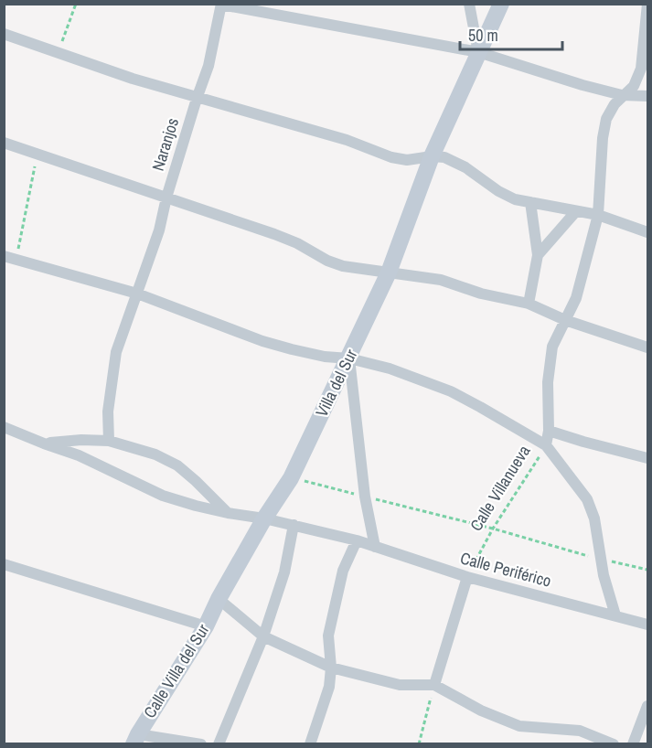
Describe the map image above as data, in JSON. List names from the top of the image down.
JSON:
{
  "streets": {
    "street": [
      "Naranjos",
      "Villa del Sur",
      "Calle Villanueva",
      "Calle Periférico",
      "Calle Villa del Sur"
    ]
  },
  "crossings": [
    ["Villa del Sur", "Calle Periférico"],
    ["Villa del Sur", "Calle Villa del Sur"],
    ["Calle Villanueva", "Calle Periférico"]
  ],
  "scale_bar": "50 m"
}
